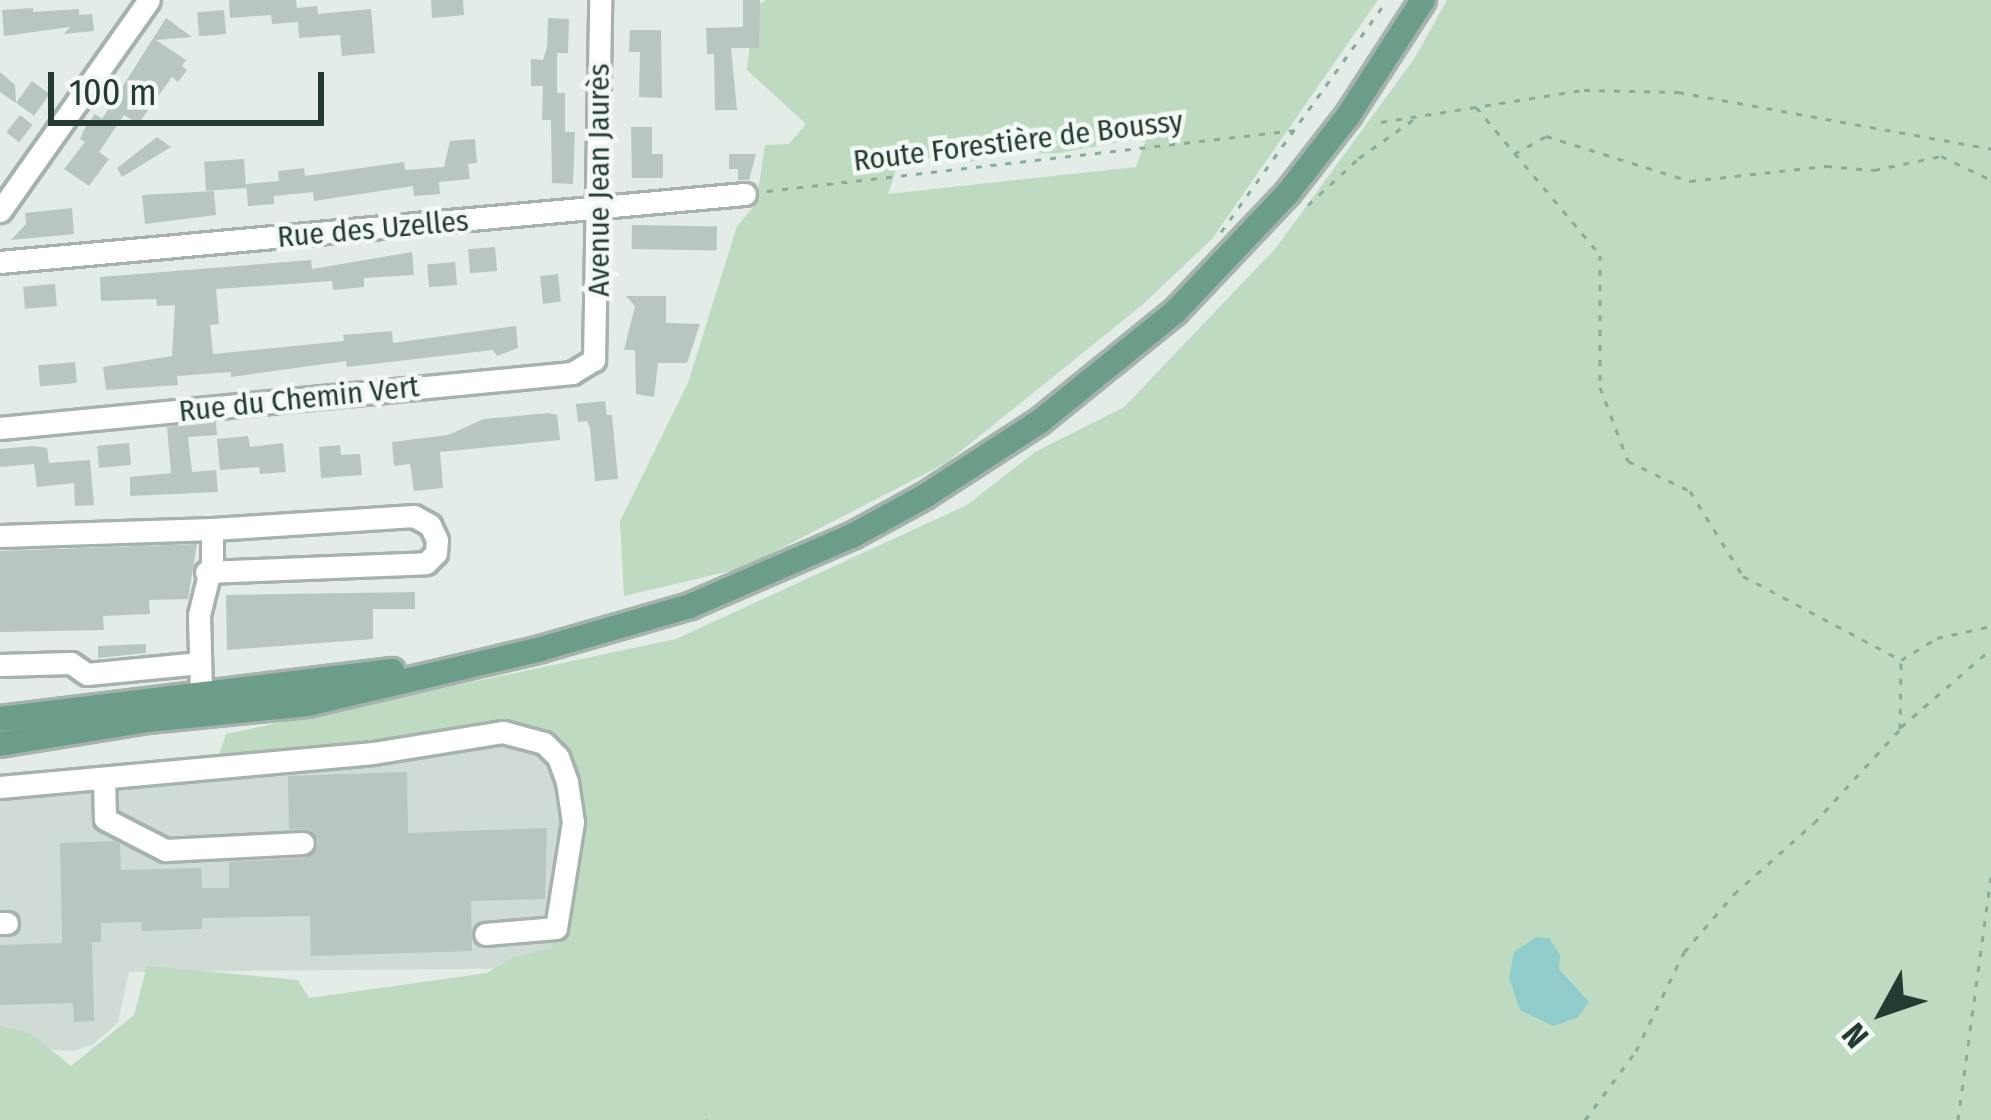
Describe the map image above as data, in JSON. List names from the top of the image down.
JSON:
{
  "streets": {
    "street": ["Avenue Jean Jaurès", "Rue des Uzelles", "Rue du Chemin Vert"],
    "path": ["Route Forestière de Boussy"]
  },
  "crossings": [
    ["Route Forestière de Boussy", "Rue des Uzelles"],
    ["Avenue Jean Jaurès", "Rue des Uzelles"],
    ["Avenue Jean Jaurès", "Rue du Chemin Vert"]
  ],
  "scale_bar": "100 m",
  "north": "bottom left"
}
